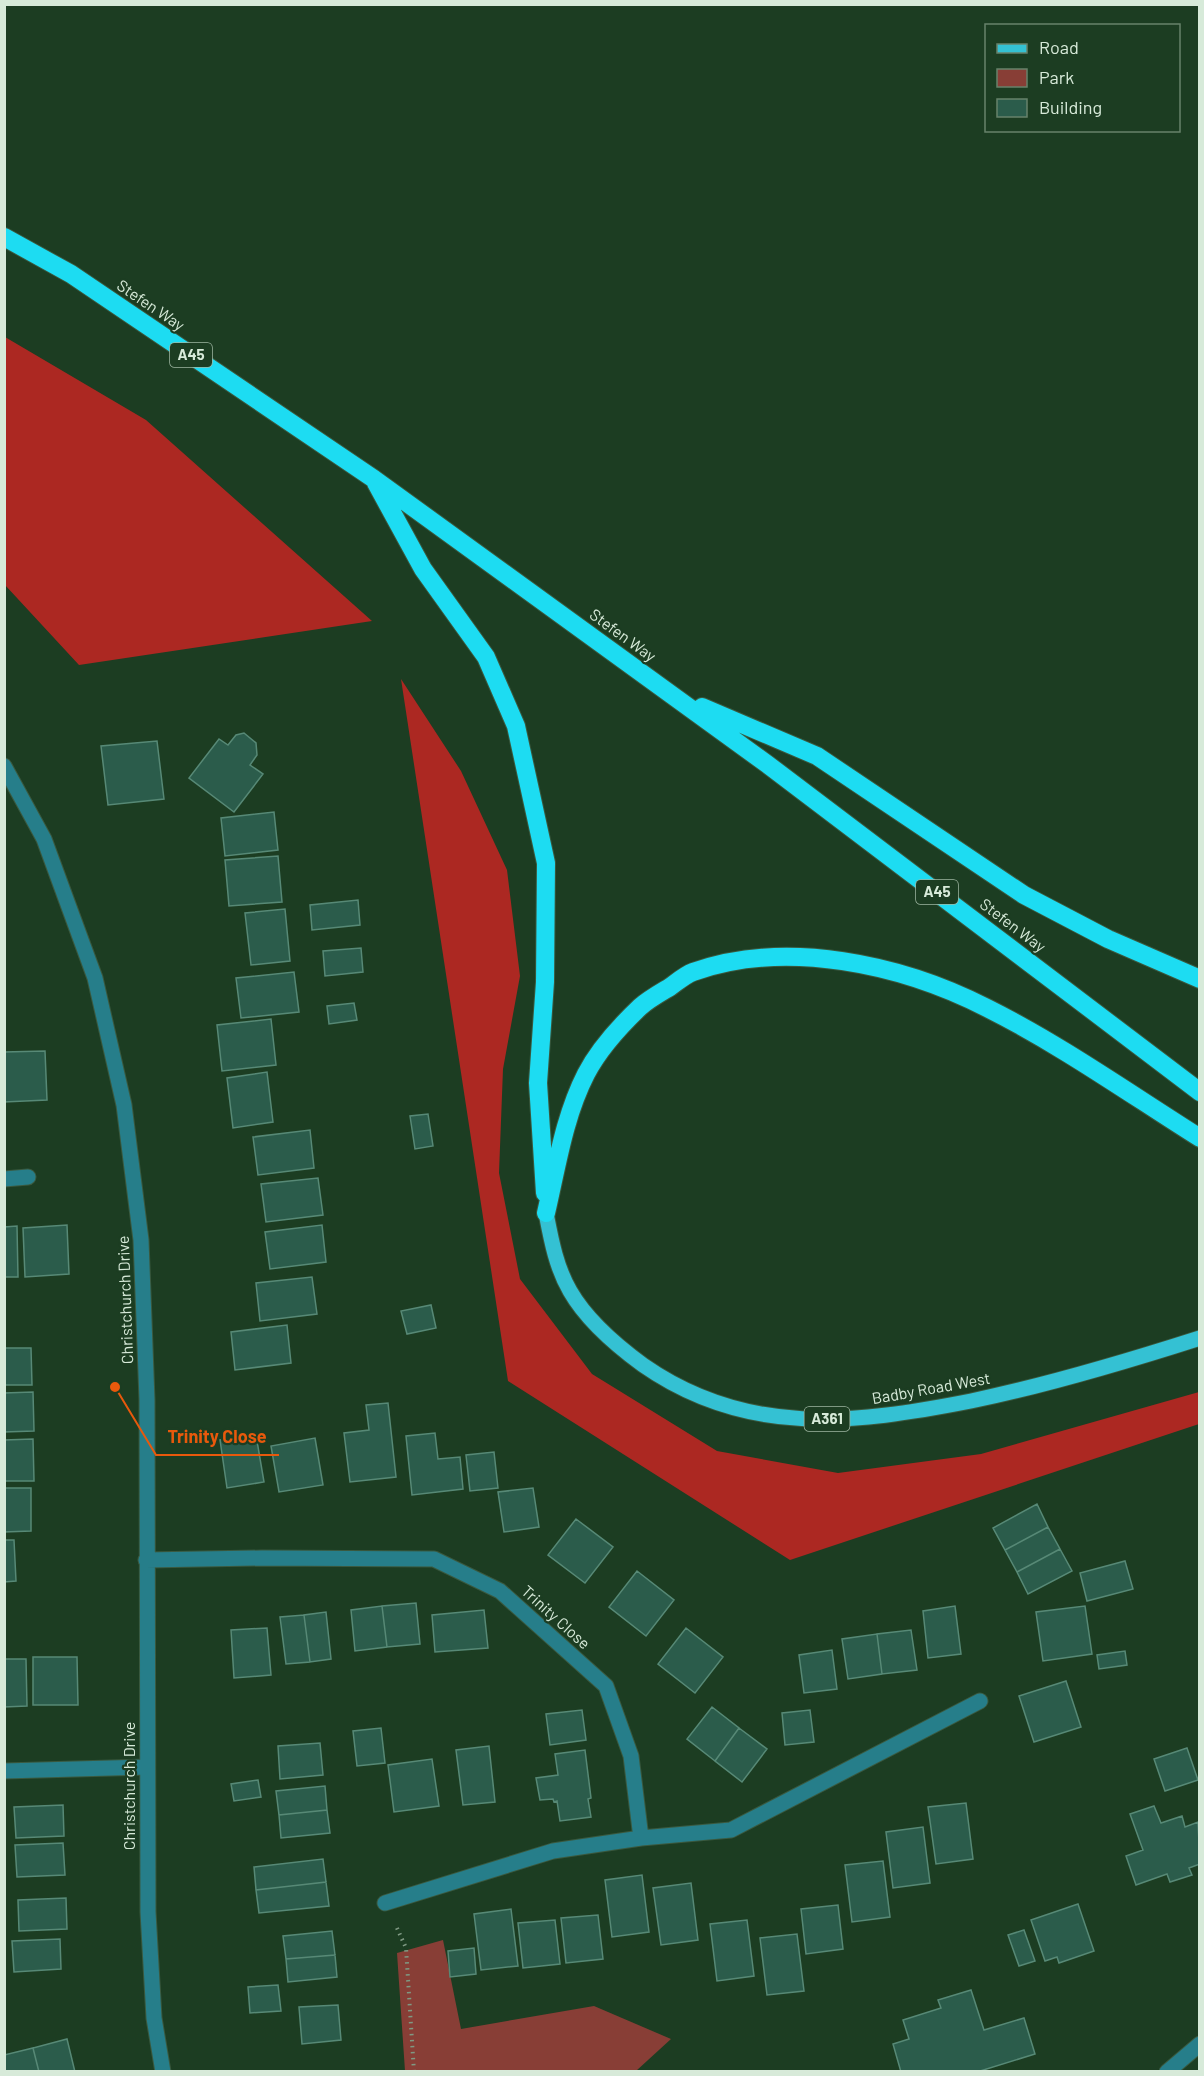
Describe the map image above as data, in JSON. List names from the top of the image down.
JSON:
{
  "streets": {
    "highway": ["Stefen Way", "A45"],
    "main road": ["Badby Road West", "A361"],
    "street": ["Christchurch Drive", "Trinity Close"]
  },
  "crossings": [
    ["Christchurch Drive", "Trinity Close"]
  ],
  "places": ["Trinity Close"],
  "legend": ["Road", "Park", "Building"]
}
